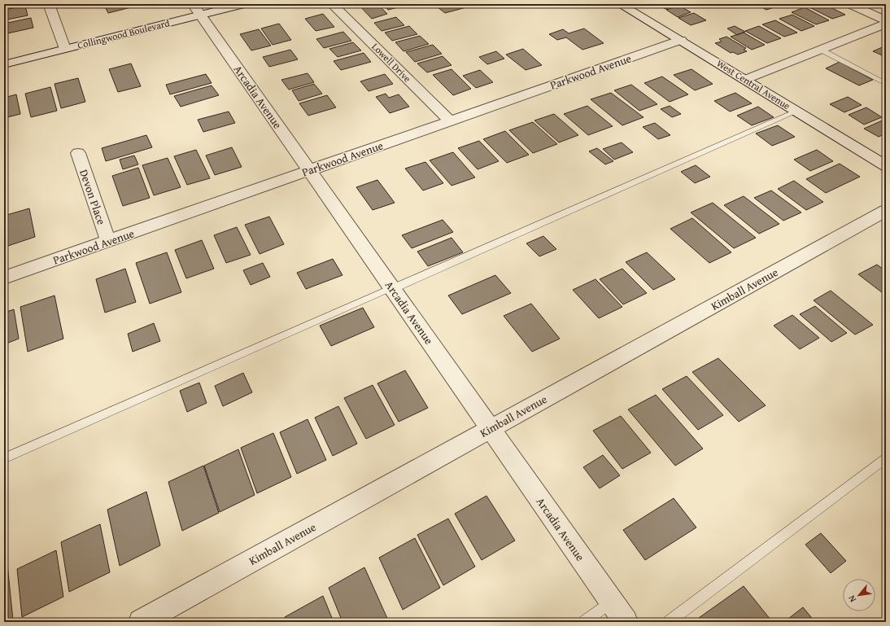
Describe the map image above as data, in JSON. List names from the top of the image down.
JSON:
{
  "streets": {
    "street": [
      "Collingwood Boulevard",
      "Lowell Drive",
      "Parkwood Avenue",
      "West Central Avenue",
      "Arcadia Avenue",
      "Devon Place",
      "Kimball Avenue"
    ]
  },
  "crossings": [
    ["Collingwood Boulevard", "Arcadia Avenue"],
    ["Lowell Drive", "Parkwood Avenue"],
    ["Parkwood Avenue", "West Central Avenue"],
    ["Parkwood Avenue", "Arcadia Avenue"],
    ["Parkwood Avenue", "Devon Place"],
    ["Arcadia Avenue", "Kimball Avenue"]
  ],
  "north": "bottom left"
}
